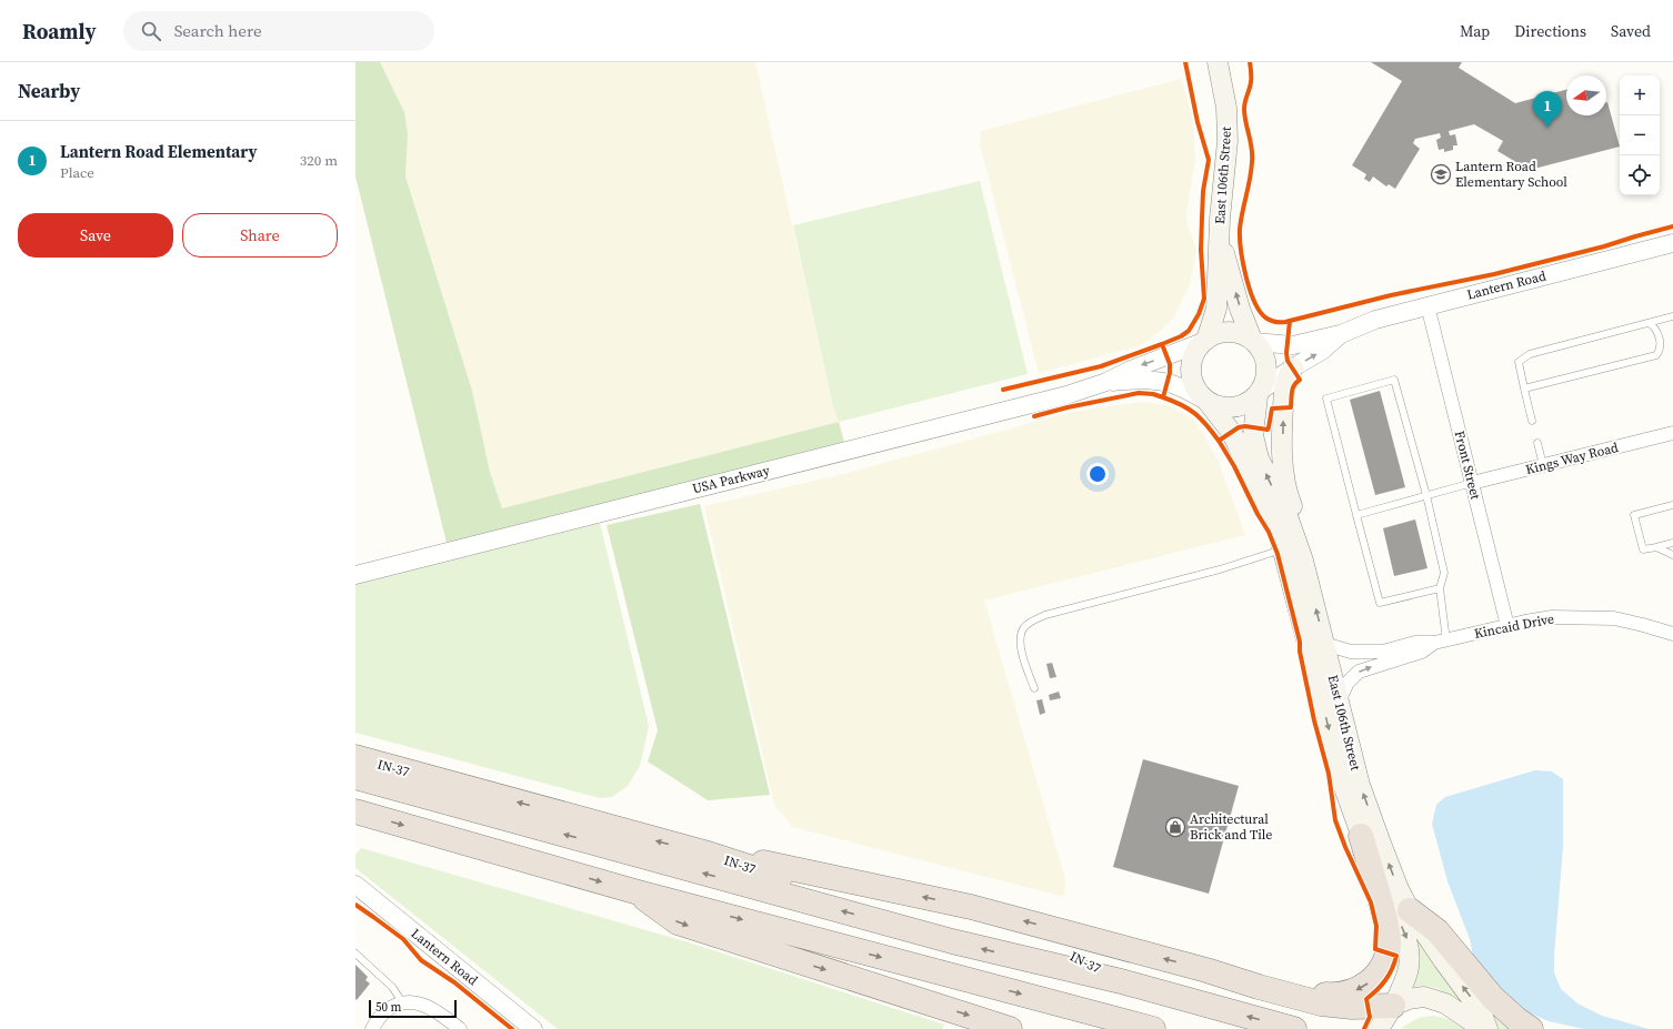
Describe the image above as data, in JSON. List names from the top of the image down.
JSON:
{
  "streets": {
    "highway": ["IN-37"],
    "main road": ["East 106th Street"],
    "street": [
      "Lantern Road",
      "Kings Way Road",
      "Front Street",
      "USA Parkway",
      "Kincaid Drive"
    ]
  },
  "crossings": [
    ["East 106th Street", "Lantern Road"],
    ["East 106th Street", "USA Parkway"],
    ["East 106th Street", "Kincaid Drive"],
    ["Lantern Road", "Front Street"],
    ["Lantern Road", "USA Parkway"],
    ["Kings Way Road", "Front Street"],
    ["Front Street", "Kincaid Drive"]
  ],
  "places": {
    "school or university": ["Lantern Road Elementary School"],
    "shop": ["Architectural Brick and Tile"]
  },
  "scale_bar": "50 m",
  "north": "left",
  "page": {
    "header": "Roamly",
    "search": "Search here",
    "nav": ["Map", "Directions", "Saved"],
    "heading": "Nearby",
    "map_buttons": ["+", "−"],
    "pins": "1",
    "list": [
      {
        "mark": "1",
        "name": "Lantern Road Elementary",
        "note": "Place",
        "value": "320 m"
      }
    ],
    "buttons": ["Save", "Share"],
    "scale": "50 m"
  }
}
